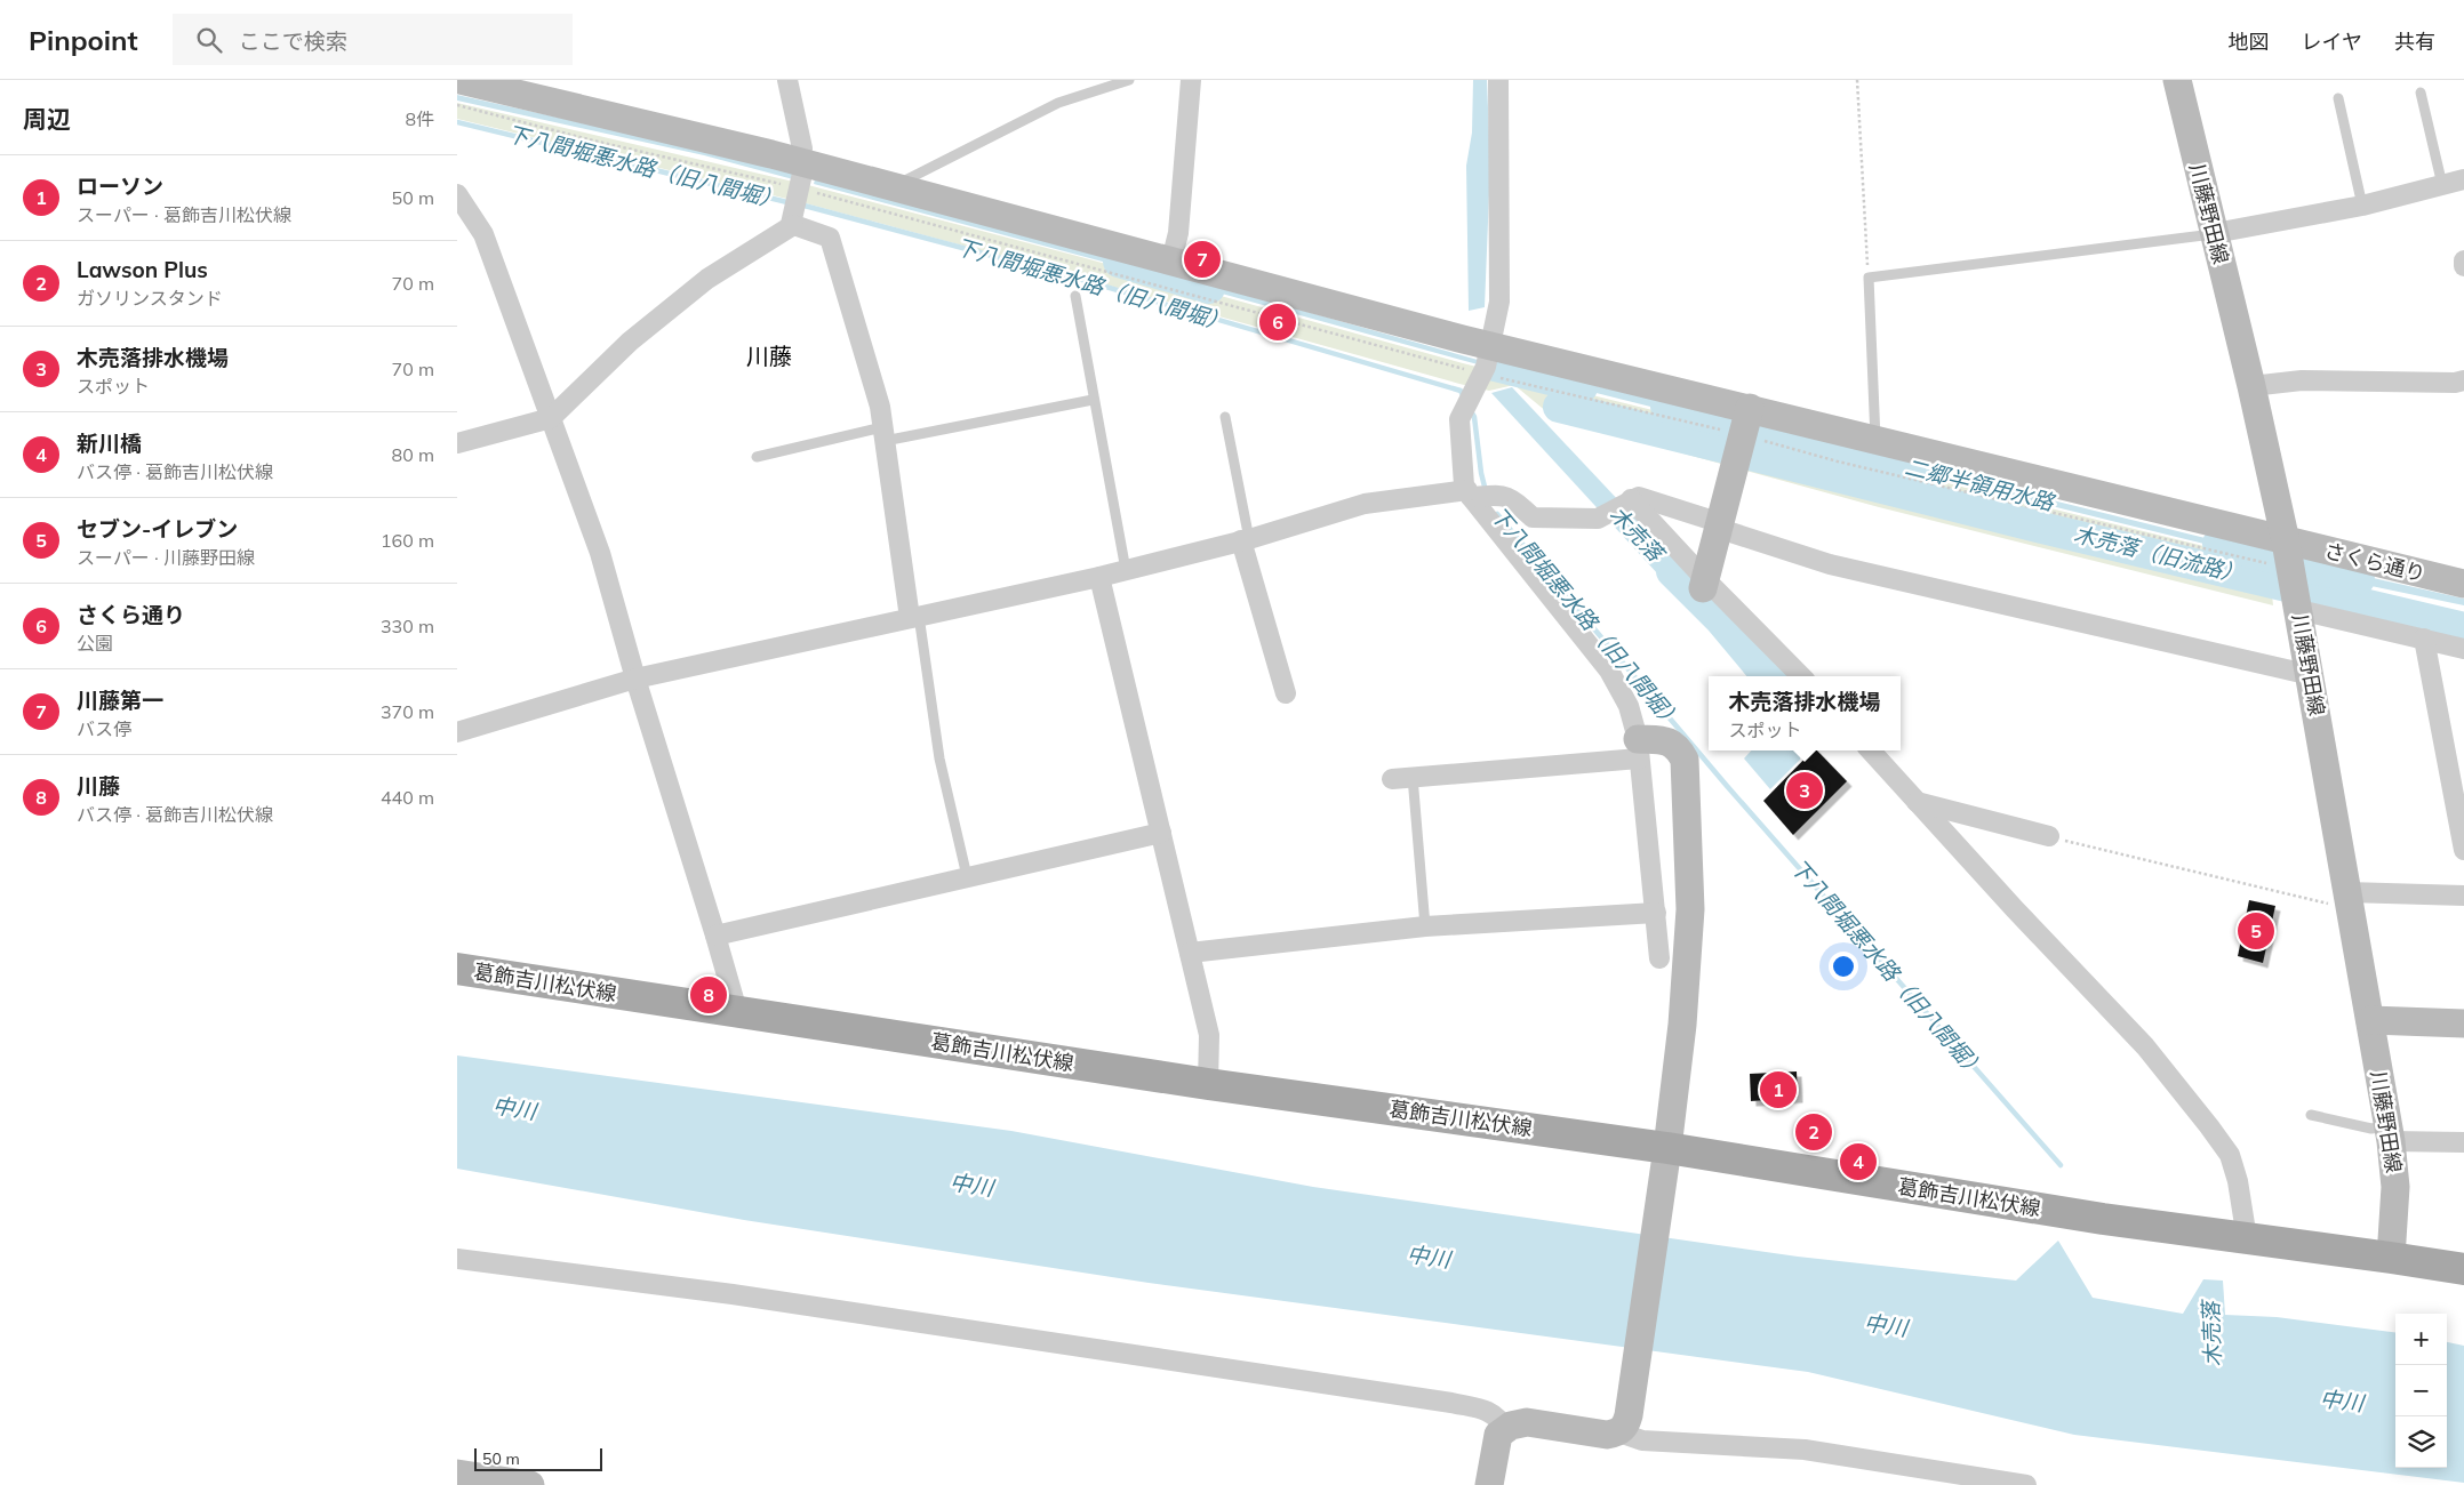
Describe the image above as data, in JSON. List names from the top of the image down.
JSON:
{
  "streets": {
    "main road": ["葛飾吉川松伏線"],
    "street": ["川藤野田線", "さくら通り"]
  },
  "crossings": [
    ["川藤野田線", "さくら通り"],
    ["川藤野田線", "葛飾吉川松伏線"]
  ],
  "districts": ["川藤"],
  "water": [
    "下八間堀悪水路（旧八間堀）",
    "二郷半領用水路",
    "木売落",
    "木売落（旧流路）",
    "中川"
  ],
  "scale_bar": "50 m",
  "page": {
    "header": "Pinpoint",
    "search": "ここで検索",
    "nav": ["地図", "レイヤ", "共有"],
    "heading": ["周辺", "8件"],
    "list": [
      {
        "mark": "1",
        "name": "ローソン",
        "note": "スーパー · 葛飾吉川松伏線",
        "value": "50 m"
      },
      {
        "mark": "2",
        "name": "Lawson Plus",
        "note": "ガソリンスタンド",
        "value": "70 m"
      },
      {
        "mark": "3",
        "name": "木売落排水機場",
        "note": "スポット",
        "value": "70 m"
      },
      {
        "mark": "4",
        "name": "新川橋",
        "note": "バス停 · 葛飾吉川松伏線",
        "value": "80 m"
      },
      {
        "mark": "5",
        "name": "セブン-イレブン",
        "note": "スーパー · 川藤野田線",
        "value": "160 m"
      },
      {
        "mark": "6",
        "name": "さくら通り",
        "note": "公園",
        "value": "330 m"
      },
      {
        "mark": "7",
        "name": "川藤第一",
        "note": "バス停",
        "value": "370 m"
      },
      {
        "mark": "8",
        "name": "川藤",
        "note": "バス停 · 葛飾吉川松伏線",
        "value": "440 m"
      }
    ],
    "pins": [
      "7",
      "6",
      "3",
      "5",
      "8",
      "1",
      "2",
      "4"
    ],
    "popup": ["木売落排水機場", "スポット"],
    "map_buttons": ["+", "−"],
    "scale": "50 m"
  }
}
